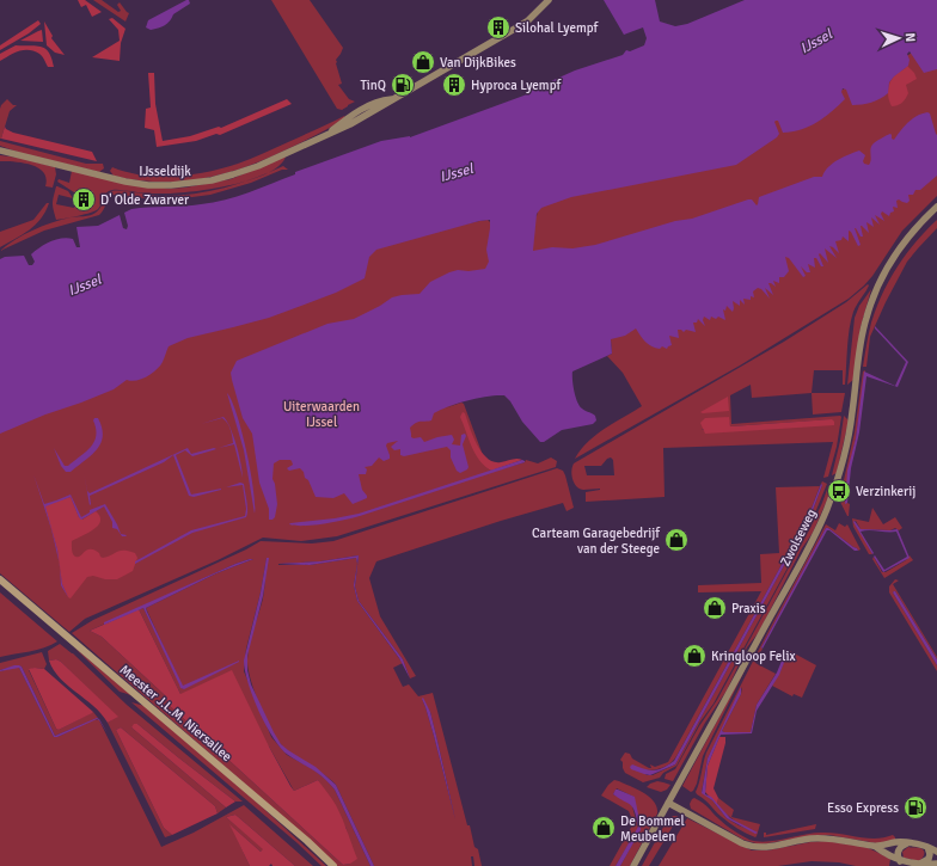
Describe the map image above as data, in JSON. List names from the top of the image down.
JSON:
{
  "streets": {
    "main road": ["Meester J.L.M. Niersallee"],
    "street": ["IJsseldijk", "Zwolseweg"]
  },
  "water": ["IJssel"],
  "parks": ["Uiterwaarden IJssel"],
  "places": {
    "building": ["Silohal Lyempf", "Hyproca Lyempf", "D' Olde Zwarver"],
    "shop": [
      "Van DijkBikes",
      "Carteam Garagebedrijf van der Steege",
      "Praxis",
      "Kringloop Felix",
      "De Bommel Meubelen"
    ],
    "fuel station": ["TinQ", "Esso Express"],
    "bus stop": ["Verzinkerij"]
  },
  "north": "right"
}
